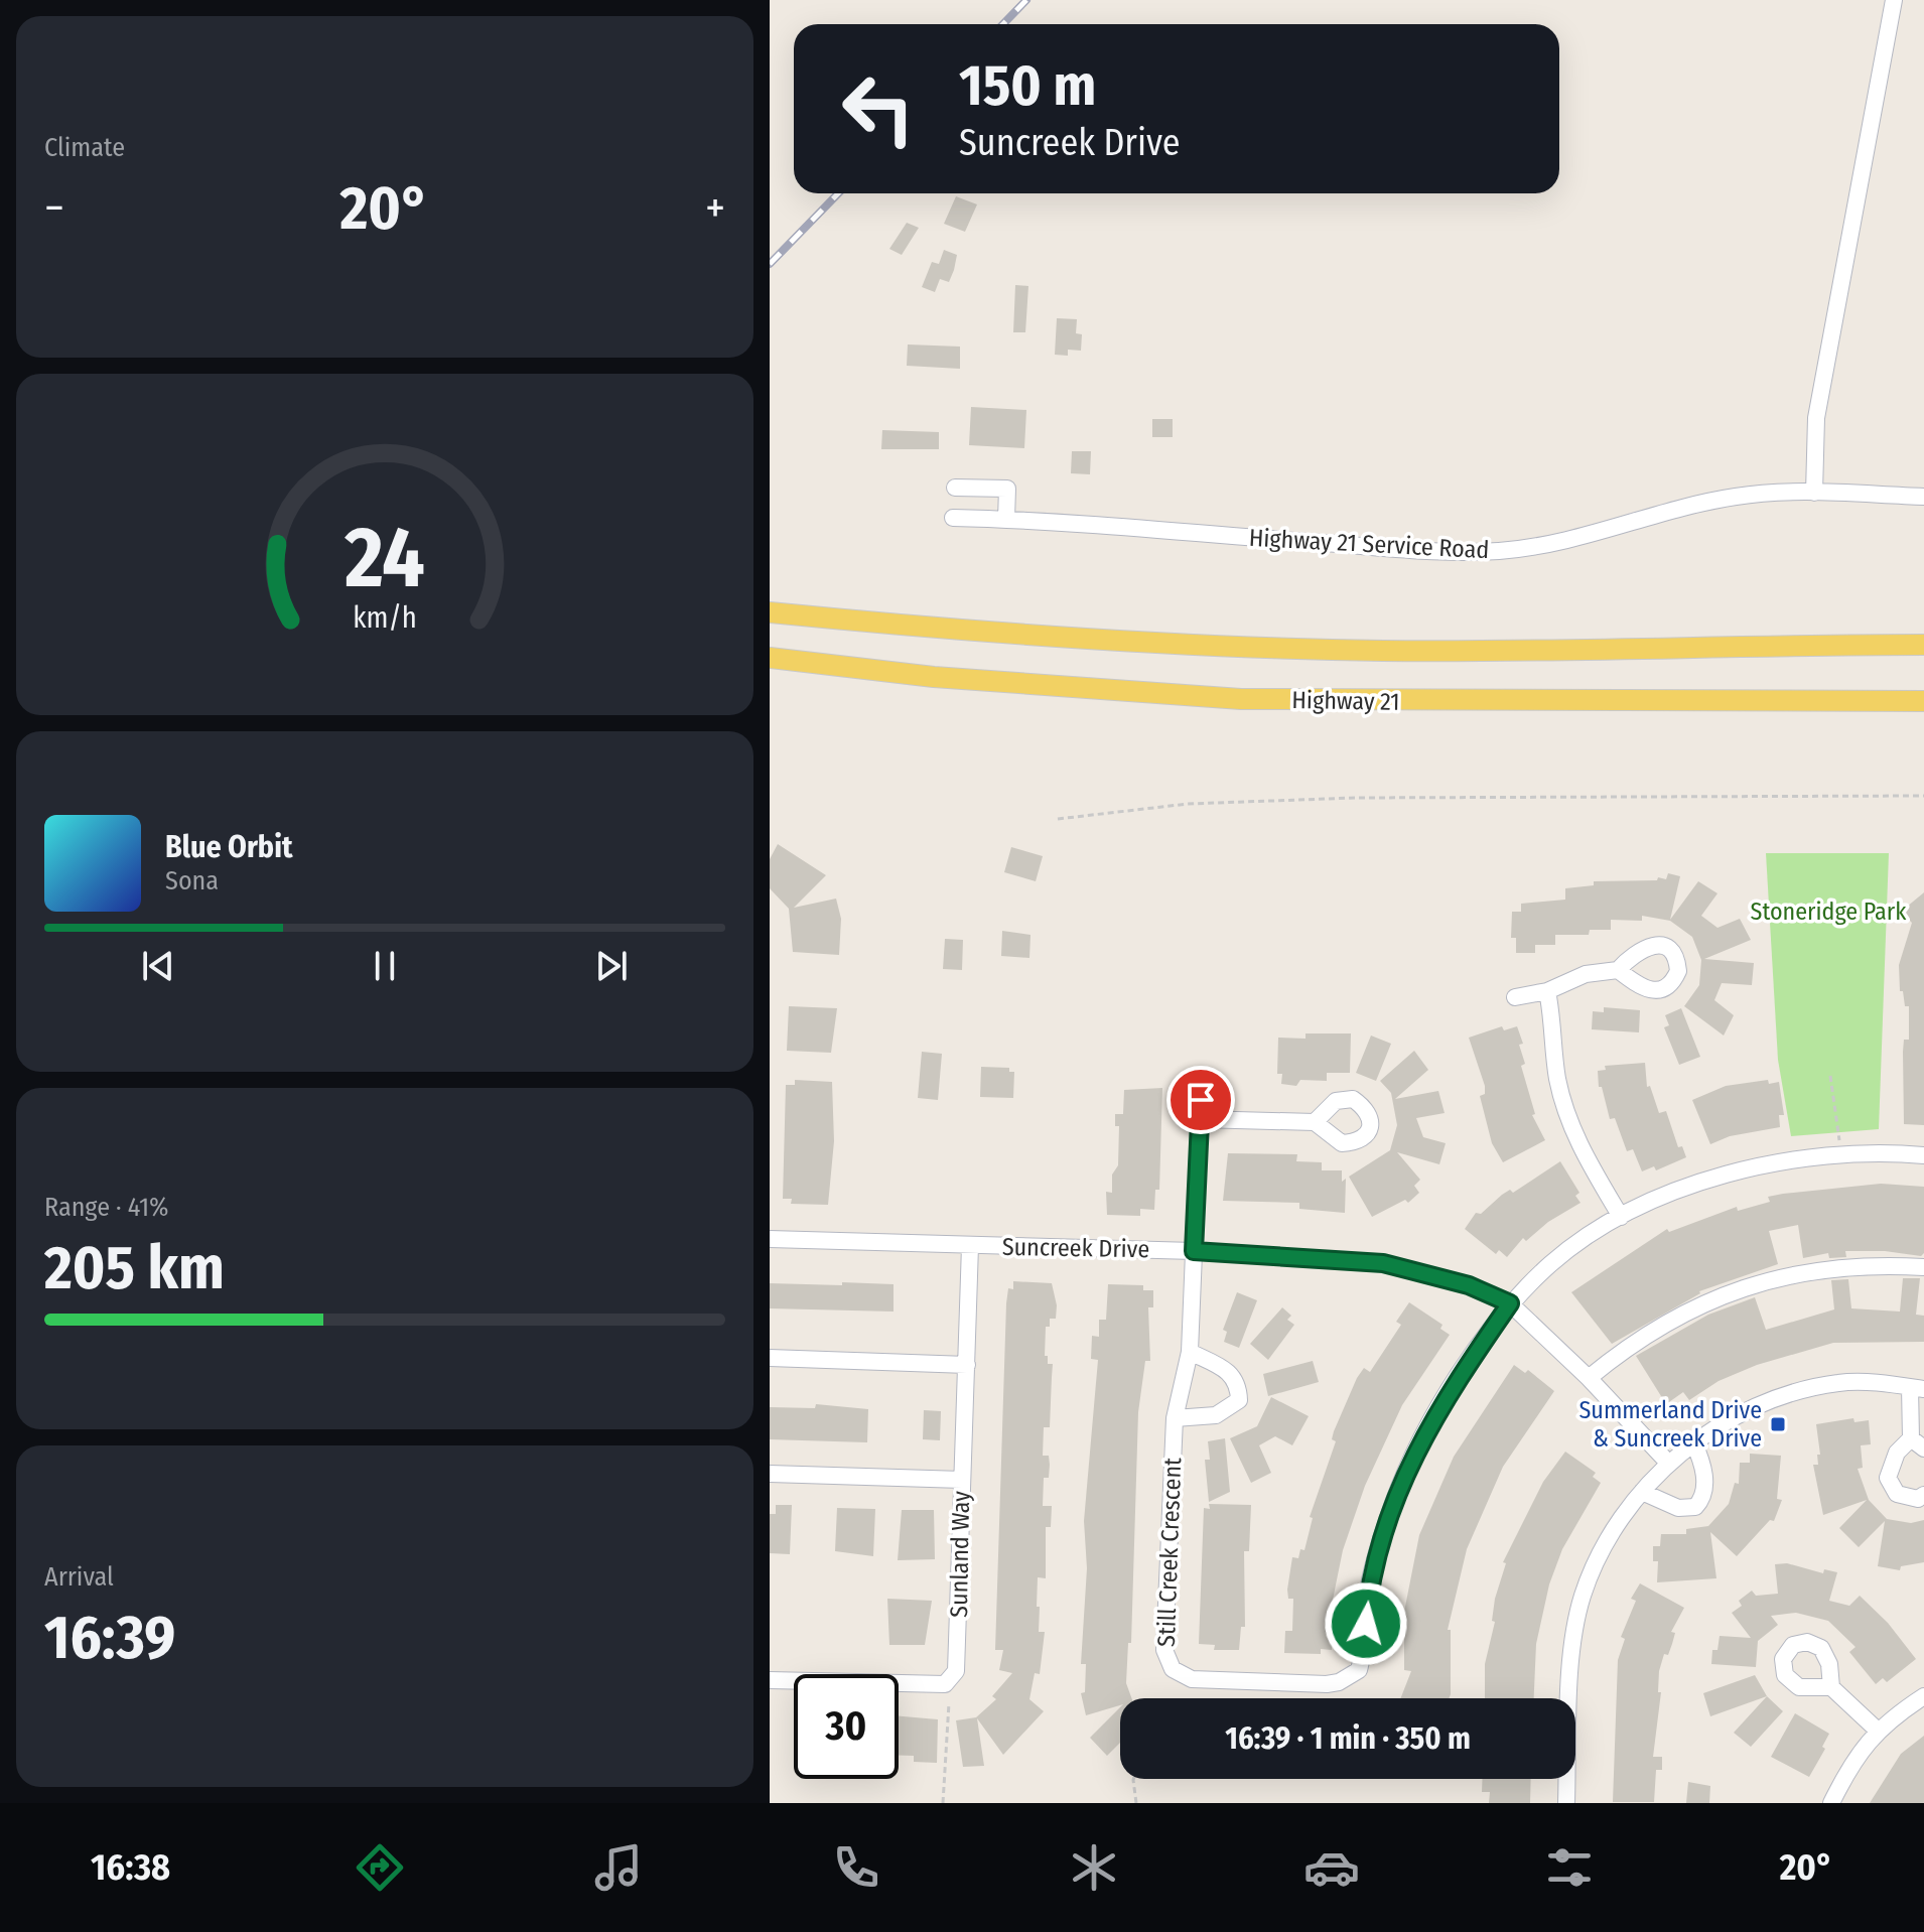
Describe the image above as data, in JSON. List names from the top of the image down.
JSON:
{
  "streets": {
    "main road": ["Highway 21"],
    "street": [
      "Highway 21 Service Road",
      "Suncreek Drive",
      "Still Creek Crescent",
      "Sunland Way"
    ]
  },
  "crossings": [
    ["Suncreek Drive", "Still Creek Crescent"],
    ["Suncreek Drive", "Sunland Way"]
  ],
  "parks": ["Stoneridge Park"],
  "places": {
    "transit": ["Summerland Drive & Suncreek Drive"]
  },
  "page": {
    "tile": [
      "Climate",
      ["Range · 41%", "205 km"],
      ["Arrival", "16:39"]
    ],
    "turn": ["150 m", "Suncreek Drive"],
    "heat": ["−", "20°", "+"],
    "song": ["Blue Orbit", "Sona"],
    "limit": "30",
    "trip": "16:39 · 1 min · 350 m",
    "tabs": ["16:38", "20°"],
    "gauge": ["24", "km/h"]
  }
}
